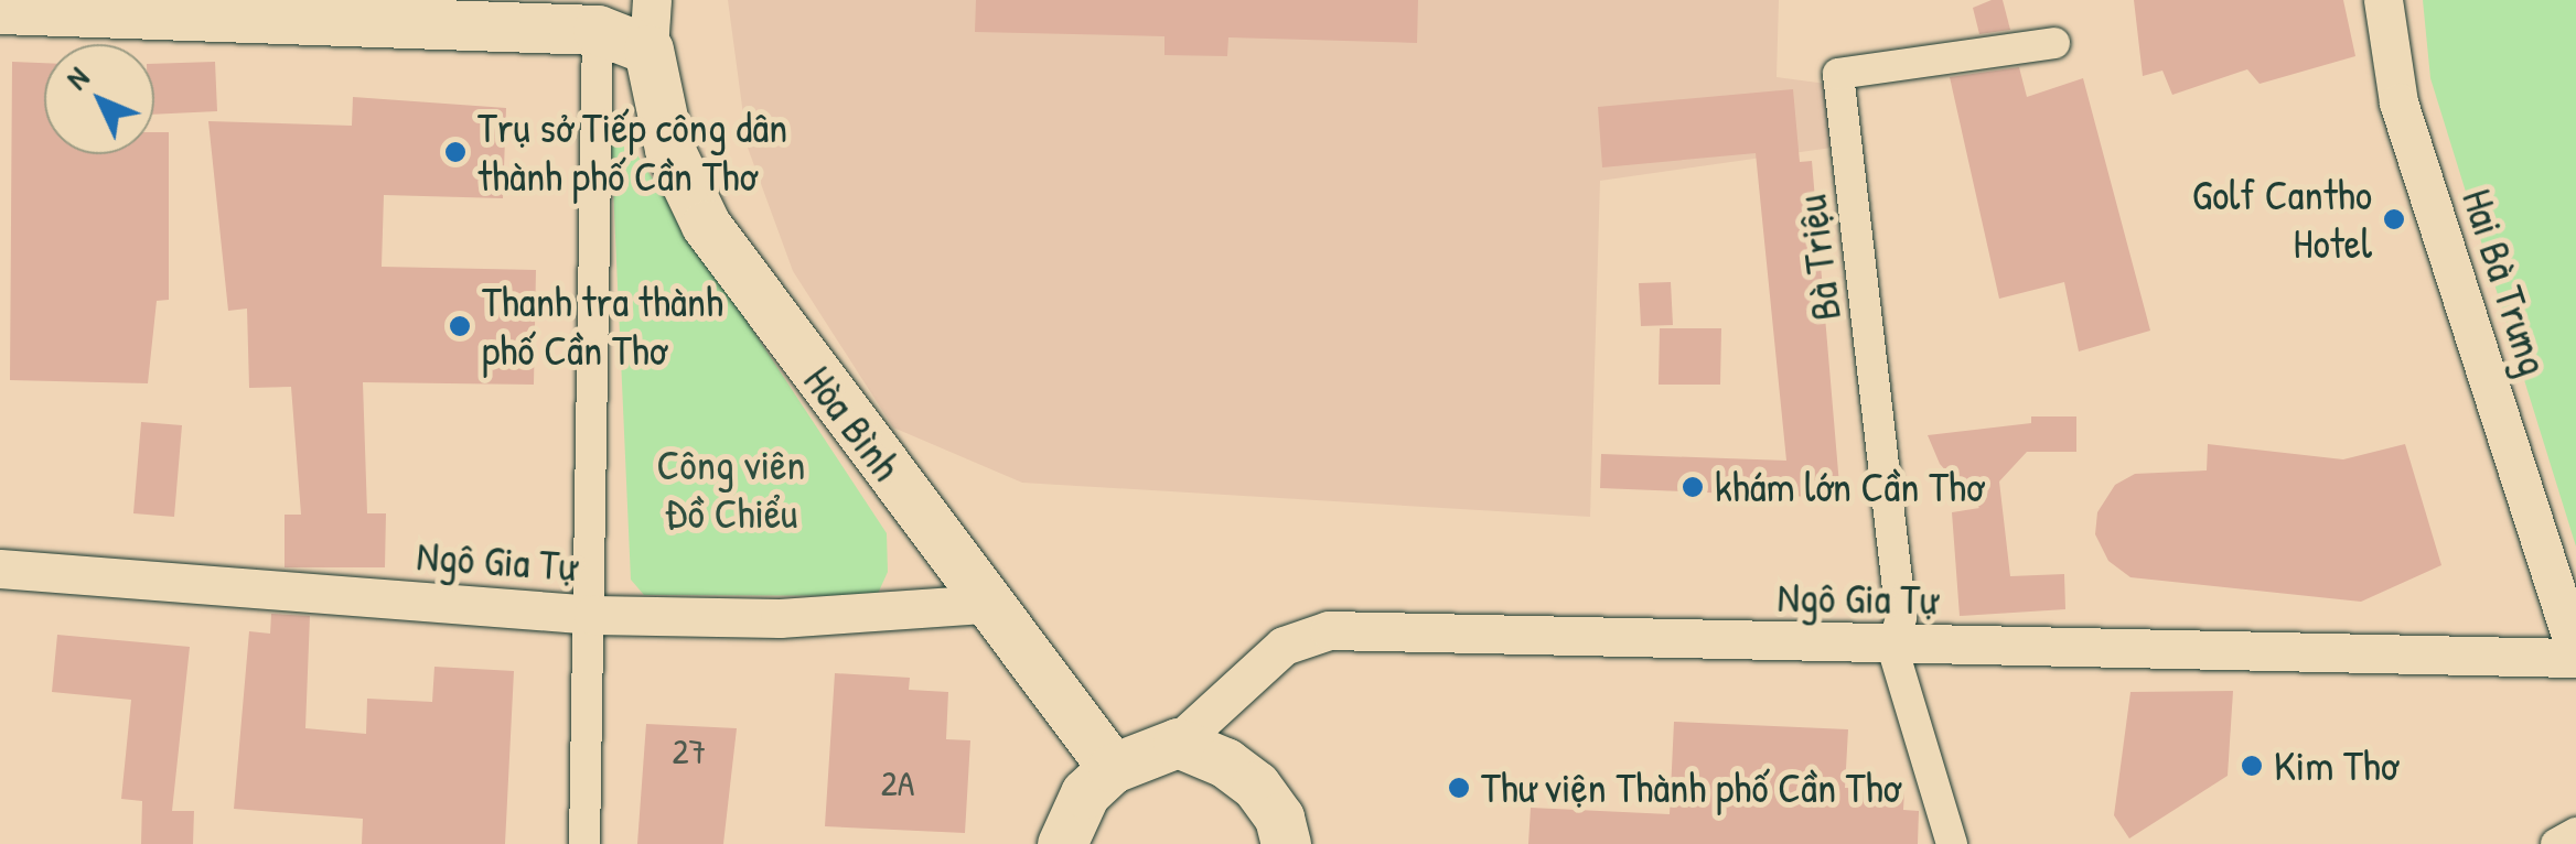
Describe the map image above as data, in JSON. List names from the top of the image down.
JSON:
{
  "streets": {
    "main road": ["Hòa Bình"],
    "street": ["Bà Triệu", "Hai Bà Trưng", "Ngô Gia Tự"]
  },
  "crossings": [
    ["Bà Triệu", "Ngô Gia Tự"],
    ["Hai Bà Trưng", "Ngô Gia Tự"],
    ["Hòa Bình", "Ngô Gia Tự"]
  ],
  "parks": ["Công viên Đồ Chiểu"],
  "places": [
    "Trụ sở Tiếp công dân thành phố Cần Thơ",
    "Golf Cantho Hotel",
    "Thanh tra thành phố Cần Thơ",
    "khám lớn Cần Thơ",
    "Kim Thơ",
    "Thư viện Thành phố Cần Thơ"
  ],
  "house_numbers": ["27", "2A"],
  "north": "top left"
}
